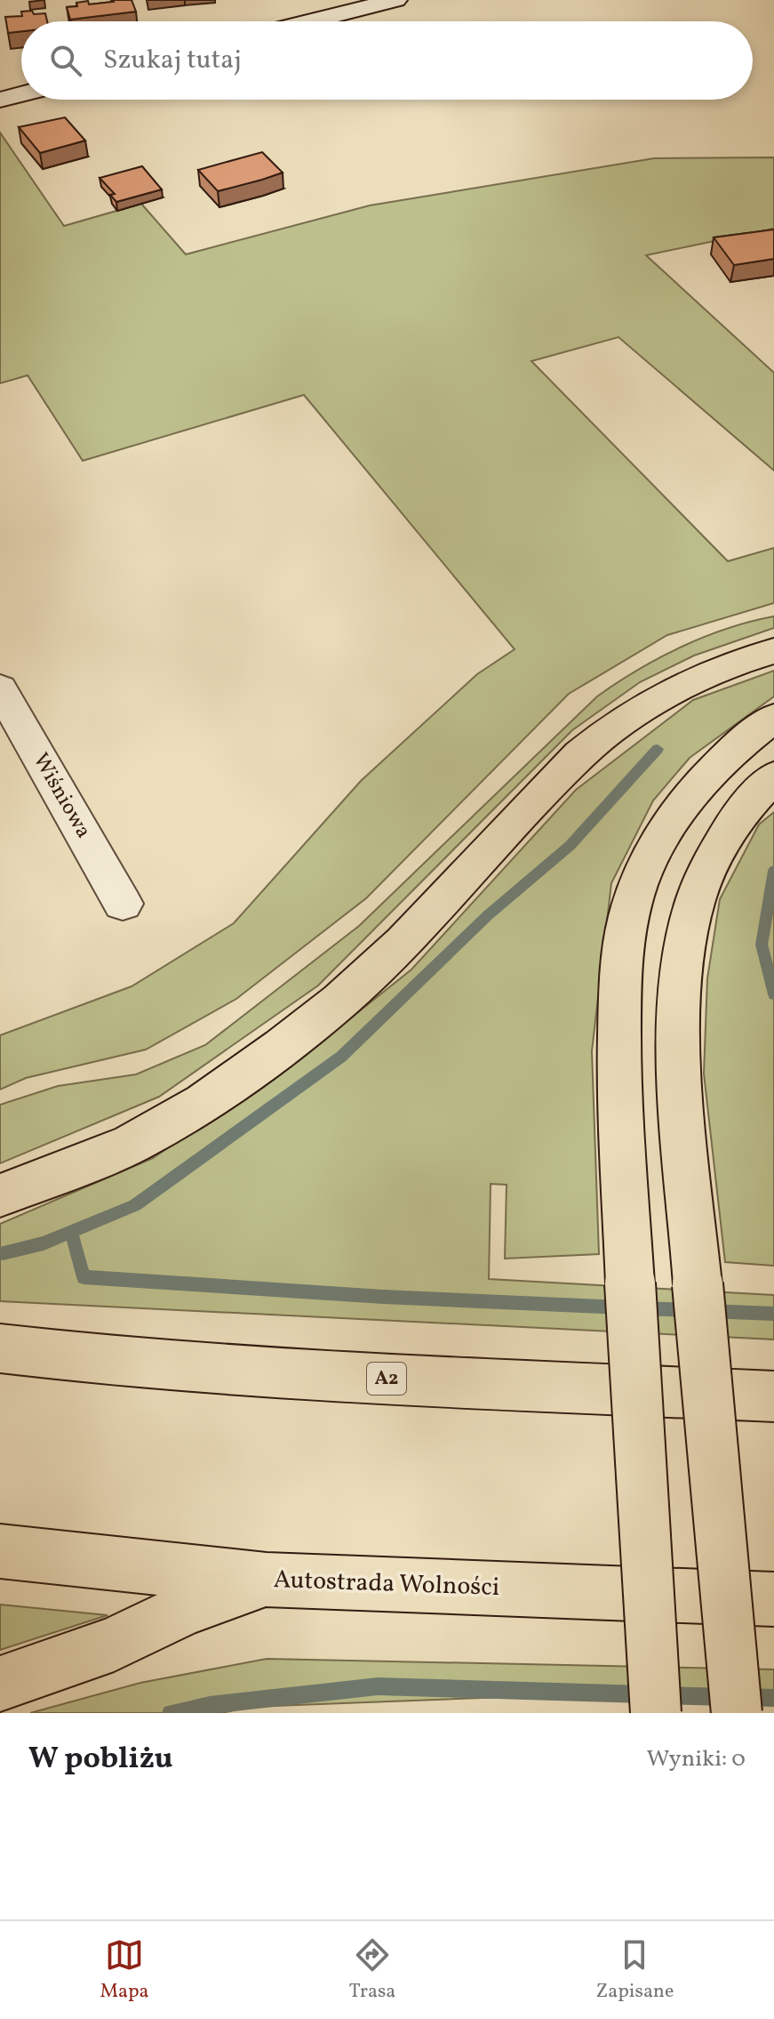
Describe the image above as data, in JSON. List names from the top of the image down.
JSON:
{
  "streets": {
    "highway": ["A2", "Autostrada Wolności"],
    "main road": ["Wiśniowa"]
  },
  "page": {
    "search": "Szukaj tutaj",
    "heading": ["W pobliżu", "Wyniki: 0"],
    "nav": ["Mapa", "Trasa", "Zapisane"]
  }
}
